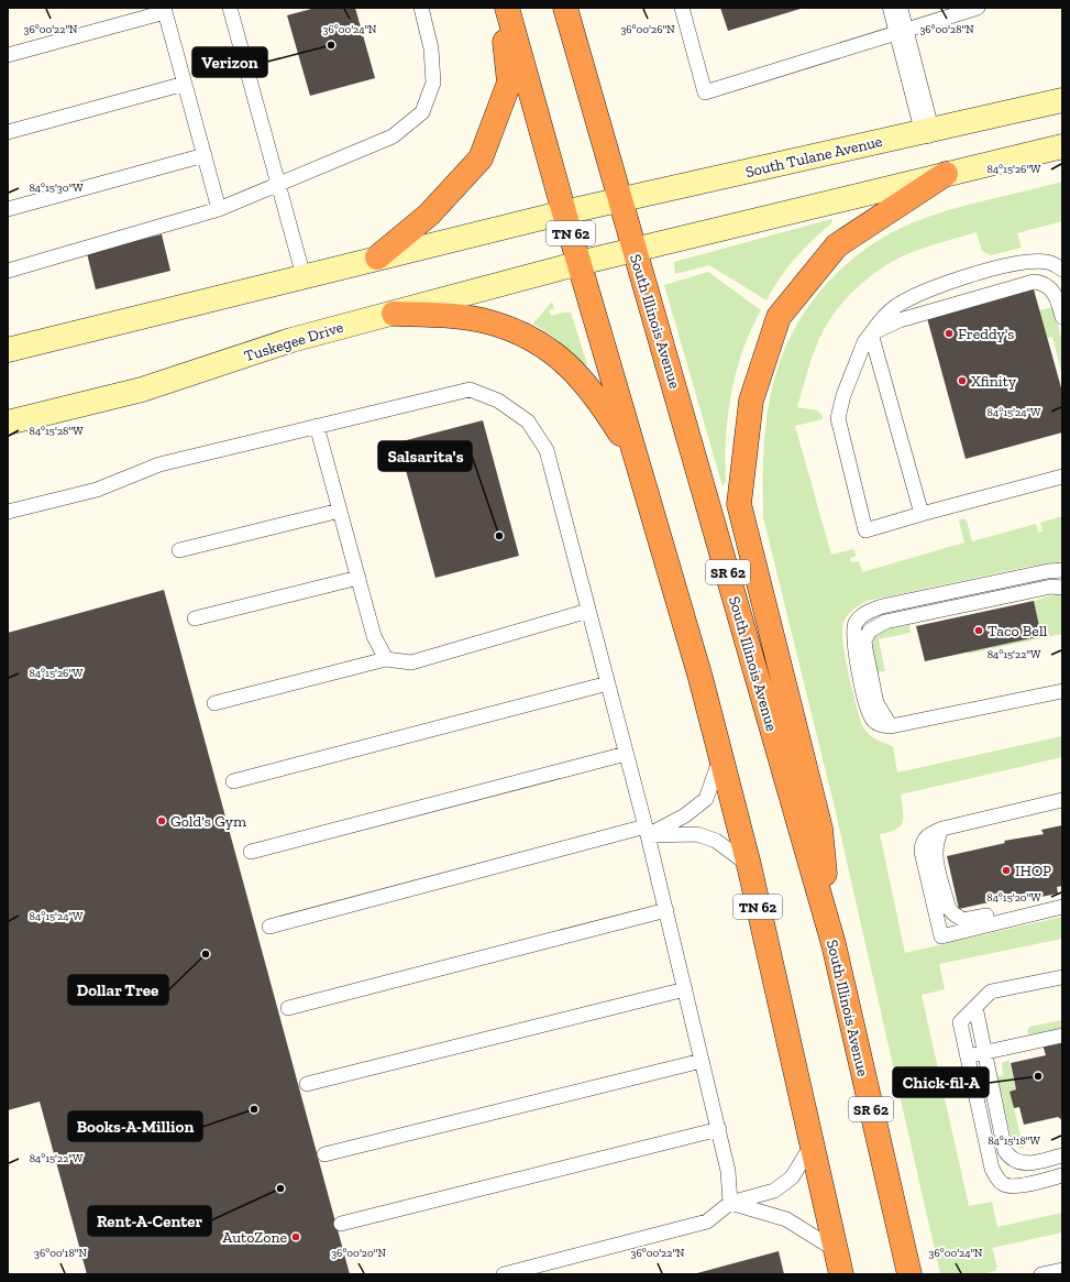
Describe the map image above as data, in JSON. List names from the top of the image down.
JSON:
{
  "streets": {
    "highway": ["TN 62", "South Illinois Avenue", "SR 62"],
    "street": ["South Tulane Avenue", "Tuskegee Drive"]
  },
  "crossings": [
    ["South Tulane Avenue", "TN 62"],
    ["South Tulane Avenue", "South Illinois Avenue"],
    ["TN 62", "Tuskegee Drive"]
  ],
  "places": [
    "Verizon",
    "Freddy's",
    "Xfinity",
    "Salsarita's",
    "Taco Bell",
    "Gold's Gym",
    "IHOP",
    "Dollar Tree",
    "Chick-fil-A",
    "Books-A-Million",
    "Rent-A-Center",
    "AutoZone"
  ],
  "coordinates": [
    "36°00'22\"N",
    "36°00'24\"N",
    "36°00'26\"N",
    "36°00'28\"N",
    "84°15'26\"W",
    "84°15'30\"W",
    "84°15'24\"W",
    "84°15'28\"W",
    "84°15'22\"W",
    "84°15'20\"W",
    "84°15'18\"W",
    "36°00'18\"N",
    "36°00'20\"N"
  ]
}
